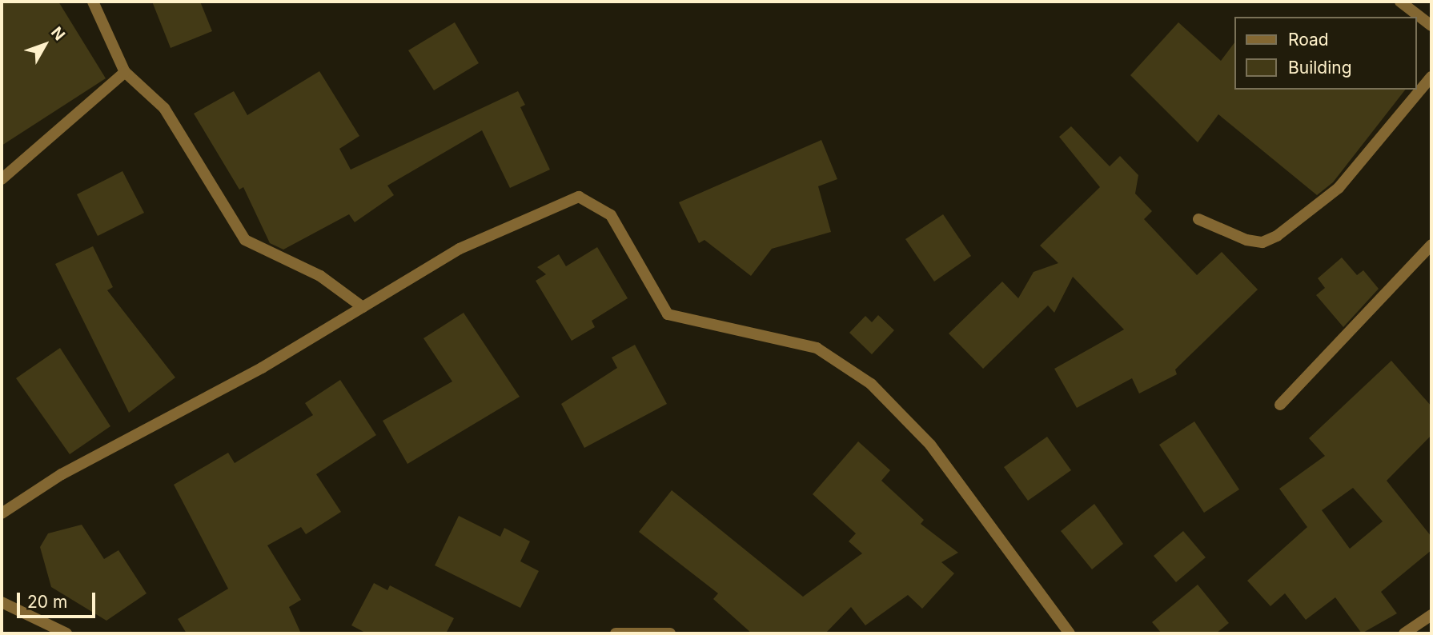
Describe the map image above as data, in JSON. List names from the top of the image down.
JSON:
{
  "legend": ["Road", "Building"],
  "scale_bar": "20 m",
  "north": "top right"
}
